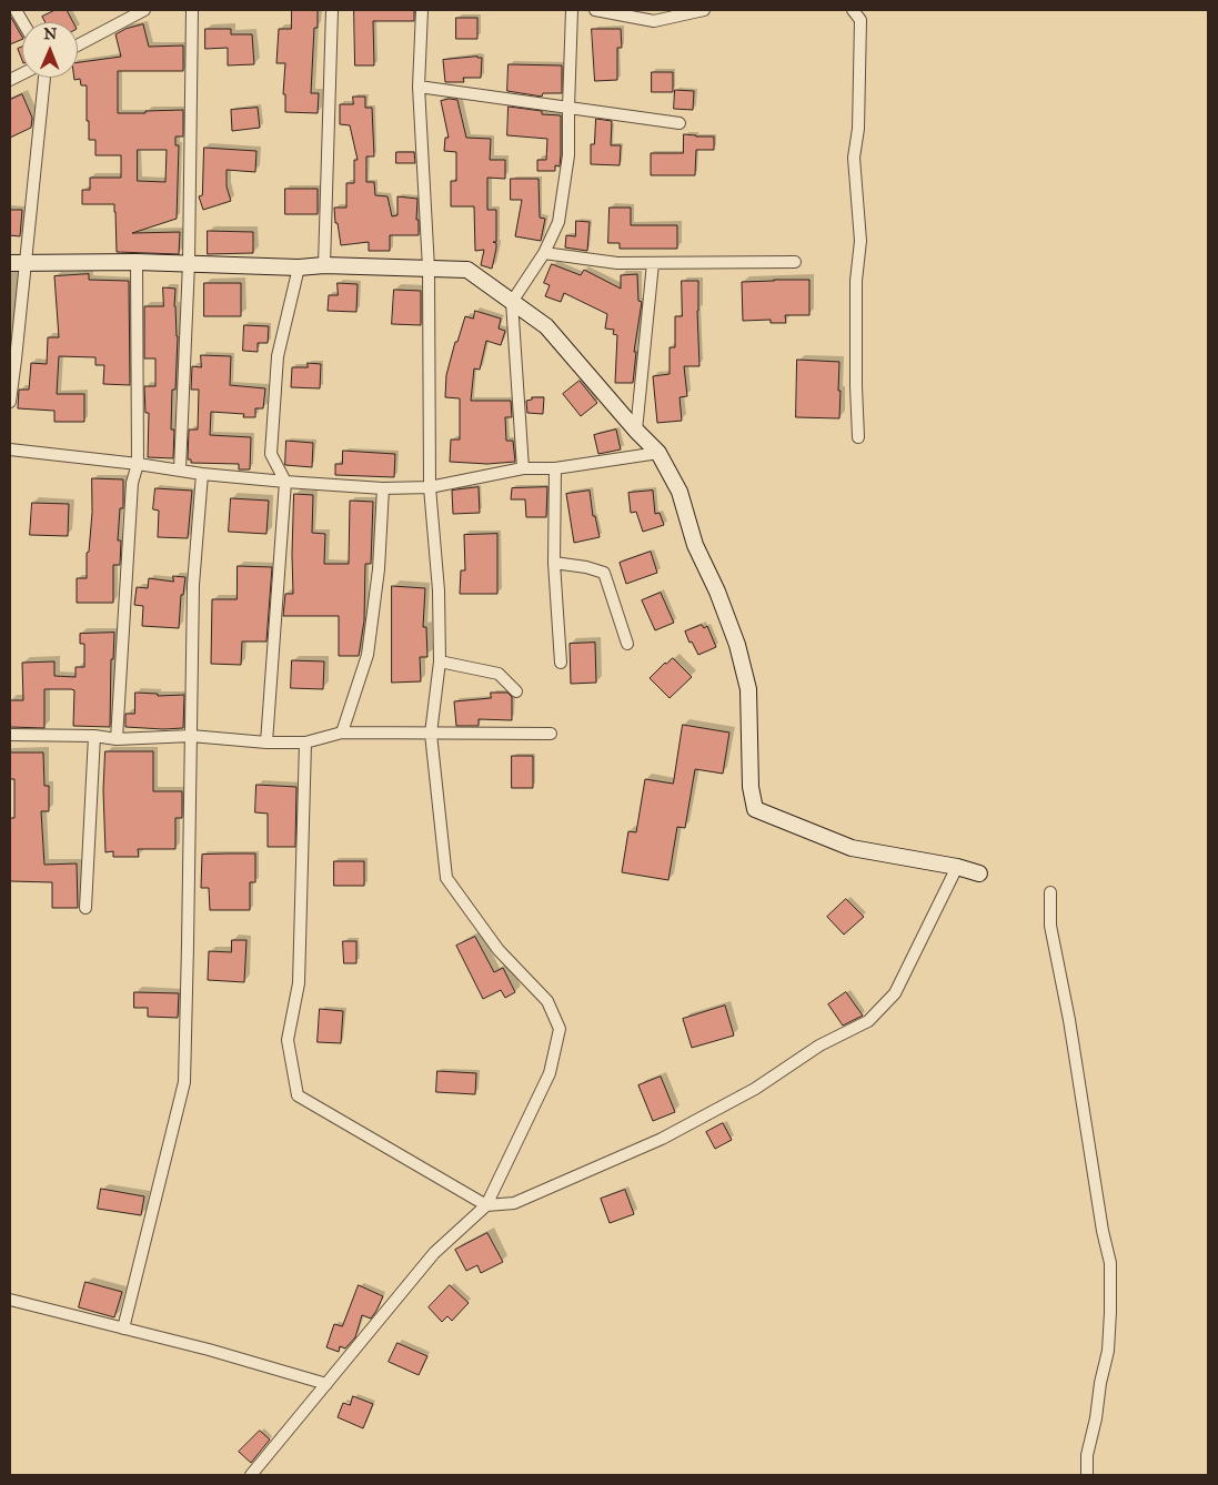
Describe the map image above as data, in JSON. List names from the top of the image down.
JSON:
{
  "north": "top"
}
